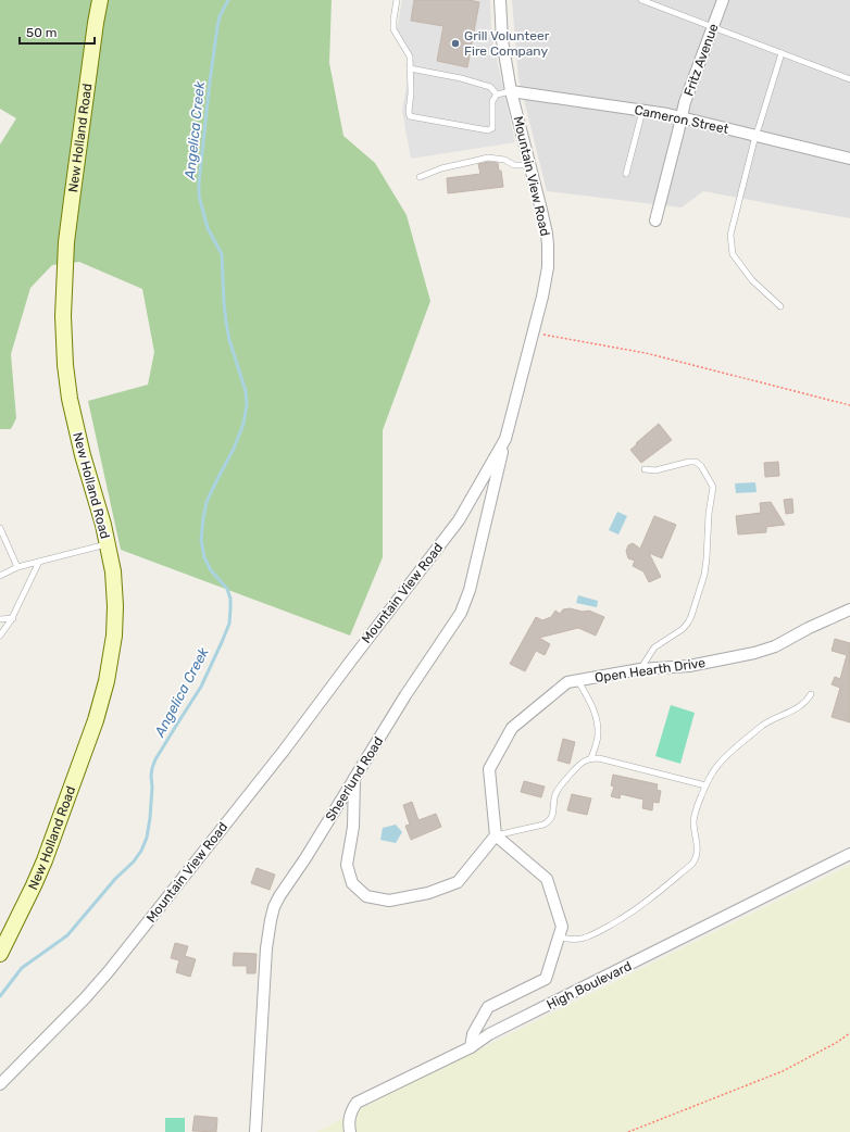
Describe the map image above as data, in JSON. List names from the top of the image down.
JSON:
{
  "streets": {
    "main road": ["New Holland Road"],
    "street": [
      "Fritz Avenue",
      "Cameron Street",
      "Mountain View Road",
      "Open Hearth Drive",
      "Sheerlund Road",
      "High Boulevard"
    ]
  },
  "crossings": [
    ["Fritz Avenue", "Cameron Street"],
    ["Cameron Street", "Mountain View Road"],
    ["Mountain View Road", "Sheerlund Road"]
  ],
  "water": ["Angelica Creek"],
  "places": ["Grill Volunteer Fire Company"],
  "scale_bar": "50 m"
}
